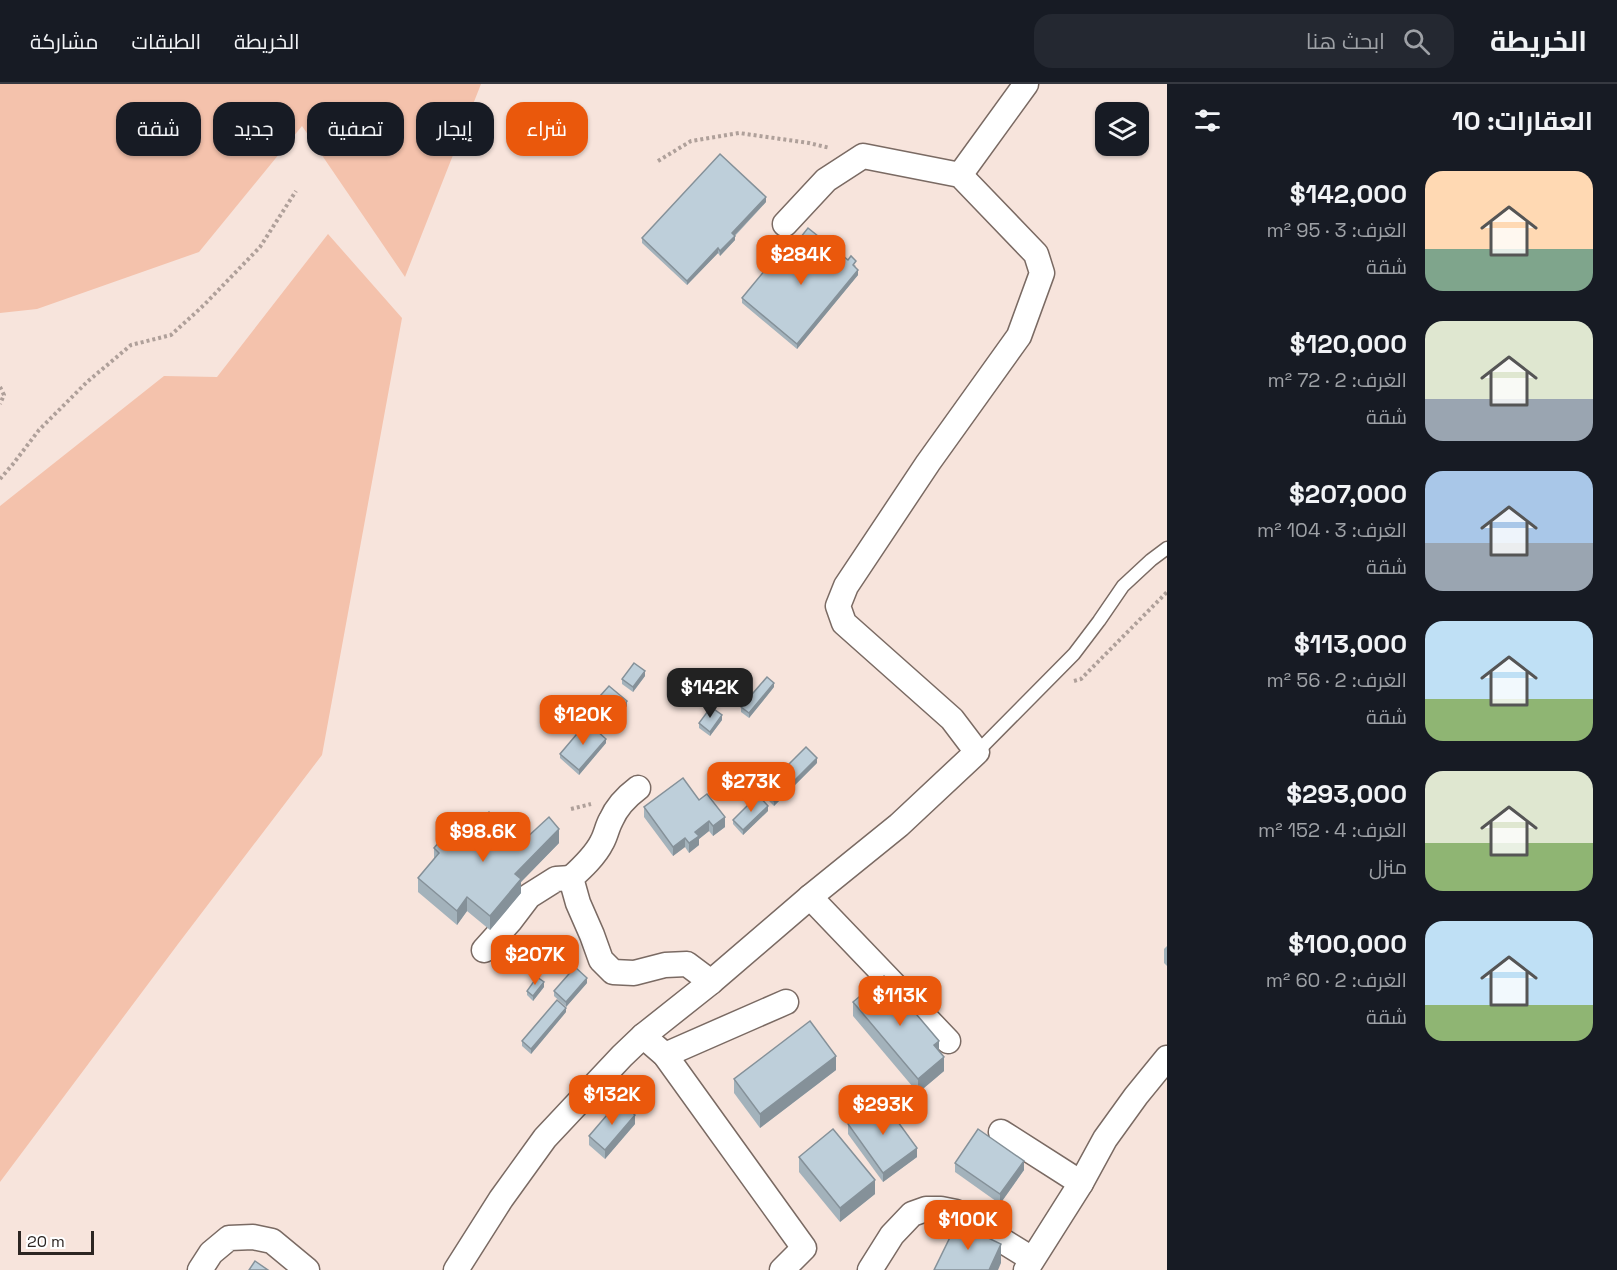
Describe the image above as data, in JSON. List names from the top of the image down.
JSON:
{
  "scale_bar": "20 m",
  "page": {
    "header": "الخريطة",
    "search": "ابحث هنا",
    "nav": ["الخريطة", "الطبقات", "مشاركة"],
    "heading": "العقارات: 10",
    "chip": [
      "شراء",
      "إيجار",
      "تصفية",
      "جديد",
      "شقة"
    ],
    "list": [
      {
        "name": "$142,000",
        "note": "الغرف: 3 · 95 m² · شقة"
      },
      {
        "name": "$120,000",
        "note": "الغرف: 2 · 72 m² · شقة"
      },
      {
        "name": "$207,000",
        "note": "الغرف: 3 · 104 m² · شقة"
      },
      {
        "name": "$113,000",
        "note": "الغرف: 2 · 56 m² · شقة"
      },
      {
        "name": "$293,000",
        "note": "الغرف: 4 · 152 m² · منزل"
      },
      {
        "name": "$100,000",
        "note": "الغرف: 2 · 60 m² · شقة"
      }
    ],
    "price": [
      "$284K",
      "$142K",
      "$120K",
      "$273K",
      "$98.6K",
      "$207K",
      "$113K",
      "$132K",
      "$293K",
      "$100K"
    ],
    "scale": "20 m"
  }
}
